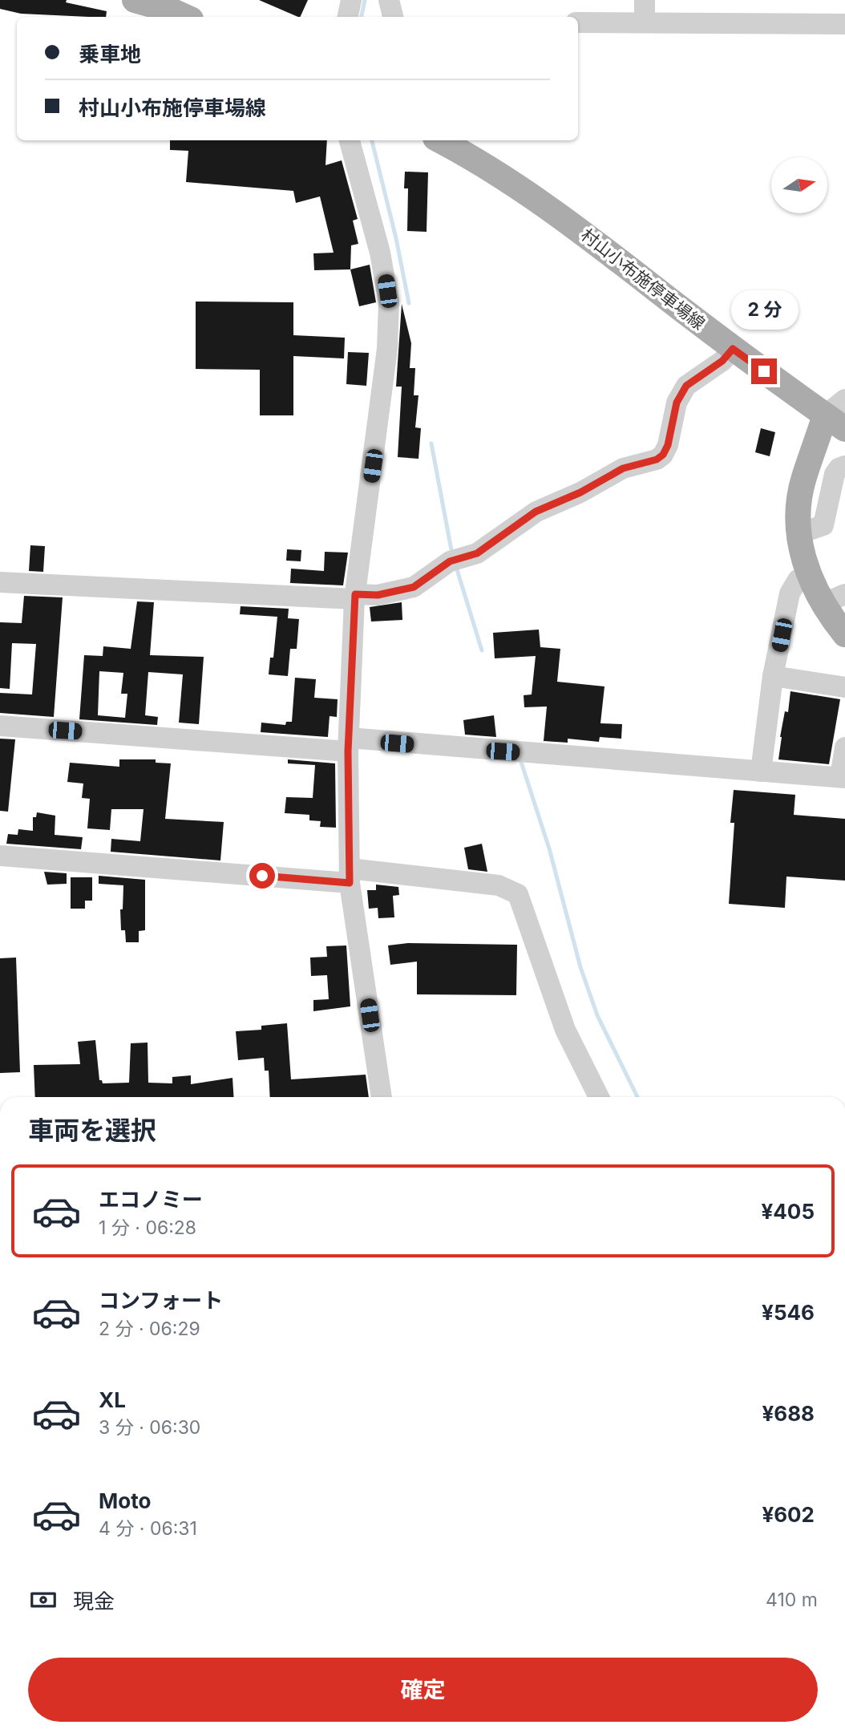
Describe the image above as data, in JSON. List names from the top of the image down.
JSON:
{
  "streets": {
    "main road": ["村山小布施停車場線"]
  },
  "north": "right",
  "page": {
    "banner": ["乗車地", "村山小布施停車場線"],
    "bubble": "2 分",
    "heading": "車両を選択",
    "list": [
      {
        "name": "エコノミー",
        "note": "1 分 · 06:28",
        "value": "¥405"
      },
      {
        "name": "コンフォート",
        "note": "2 分 · 06:29",
        "value": "¥546"
      },
      {
        "name": "XL",
        "note": "3 分 · 06:30",
        "value": "¥688"
      },
      {
        "name": "Moto",
        "note": "4 分 · 06:31",
        "value": "¥602"
      }
    ],
    "pay": ["現金", "410 m"],
    "buttons": "確定"
  }
}
